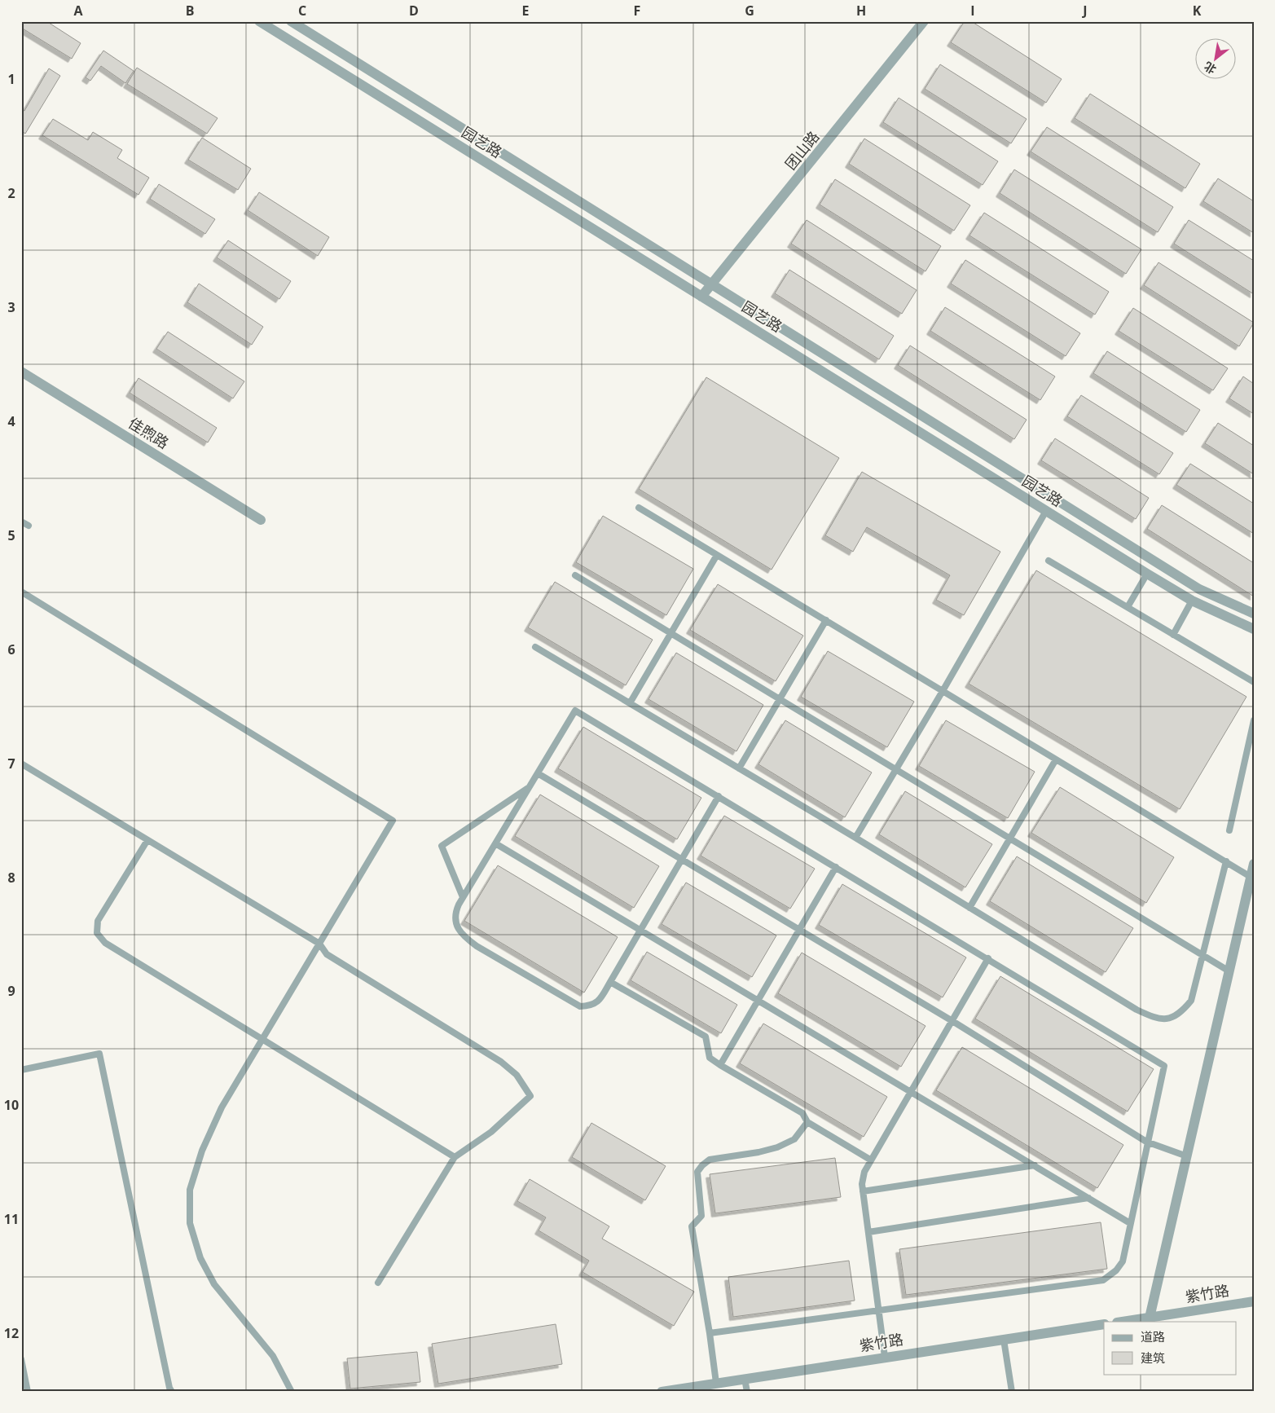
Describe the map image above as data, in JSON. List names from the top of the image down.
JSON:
{
  "streets": {
    "street": [
      "园艺路",
      "团山路",
      "佳煦路",
      "紫竹路"
    ]
  },
  "crossings": [
    ["园艺路", "团山路"]
  ],
  "legend": ["道路", "建筑"],
  "north": "bottom left",
  "grid": {
    "columns": [
      "A",
      "B",
      "C",
      "D",
      "E",
      "F",
      "G",
      "H",
      "I",
      "J",
      "K"
    ],
    "rows": [
      "1",
      "2",
      "3",
      "4",
      "5",
      "6",
      "7",
      "8",
      "9",
      "10",
      "11",
      "12"
    ]
  }
}
